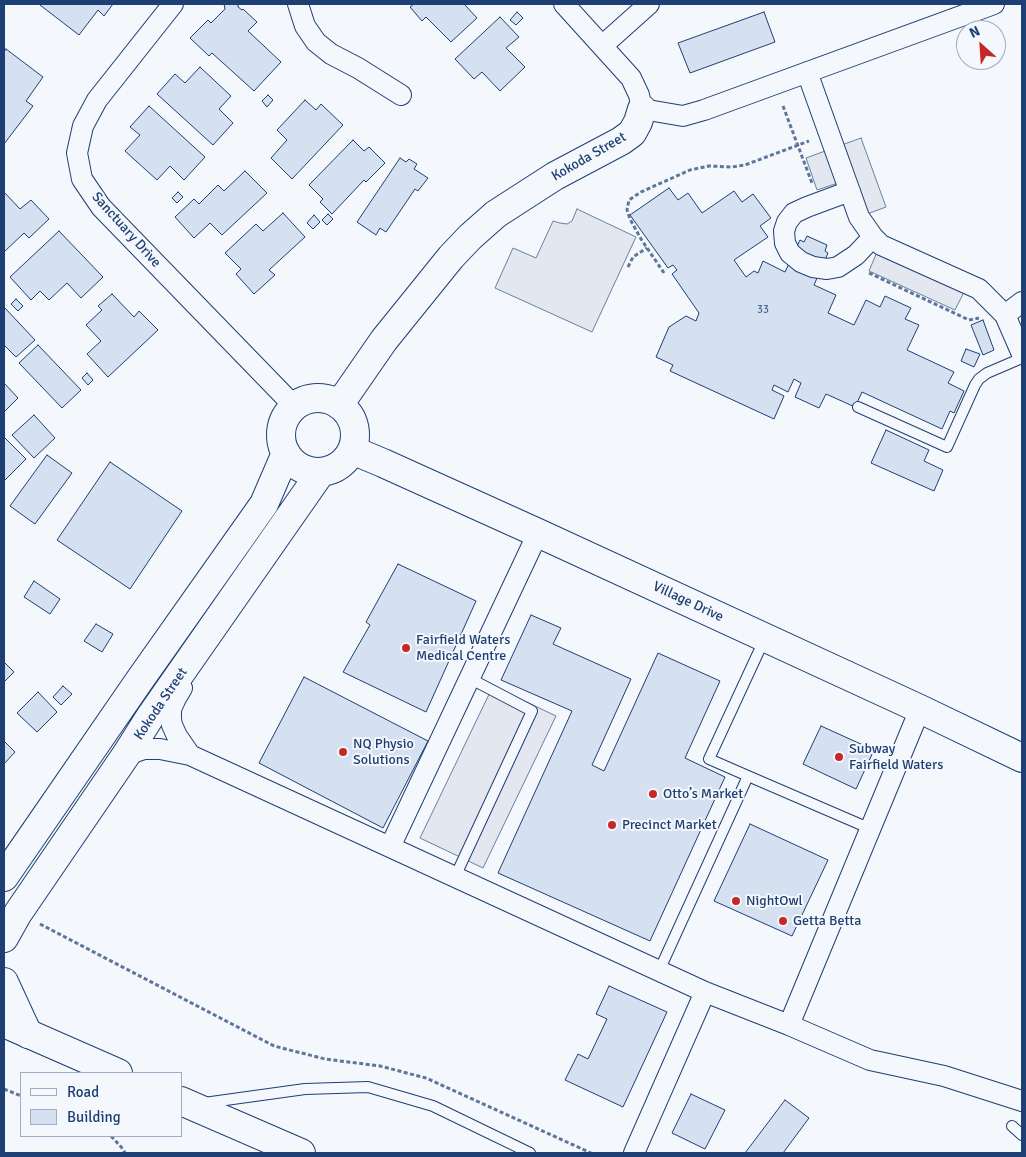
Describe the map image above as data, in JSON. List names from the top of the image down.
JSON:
{
  "streets": {
    "street": ["Kokoda Street", "Sanctuary Drive", "Village Drive"]
  },
  "crossings": [
    ["Kokoda Street", "Sanctuary Drive"],
    ["Kokoda Street", "Village Drive"],
    ["Sanctuary Drive", "Village Drive"]
  ],
  "places": [
    "Fairfield Waters Medical Centre",
    "NQ Physio Solutions",
    "Subway Fairfield Waters",
    "Otto’s Market",
    "Precinct Market",
    "NightOwl",
    "Getta Betta"
  ],
  "house_numbers": ["33"],
  "legend": ["Road", "Building"],
  "north": "top left"
}
